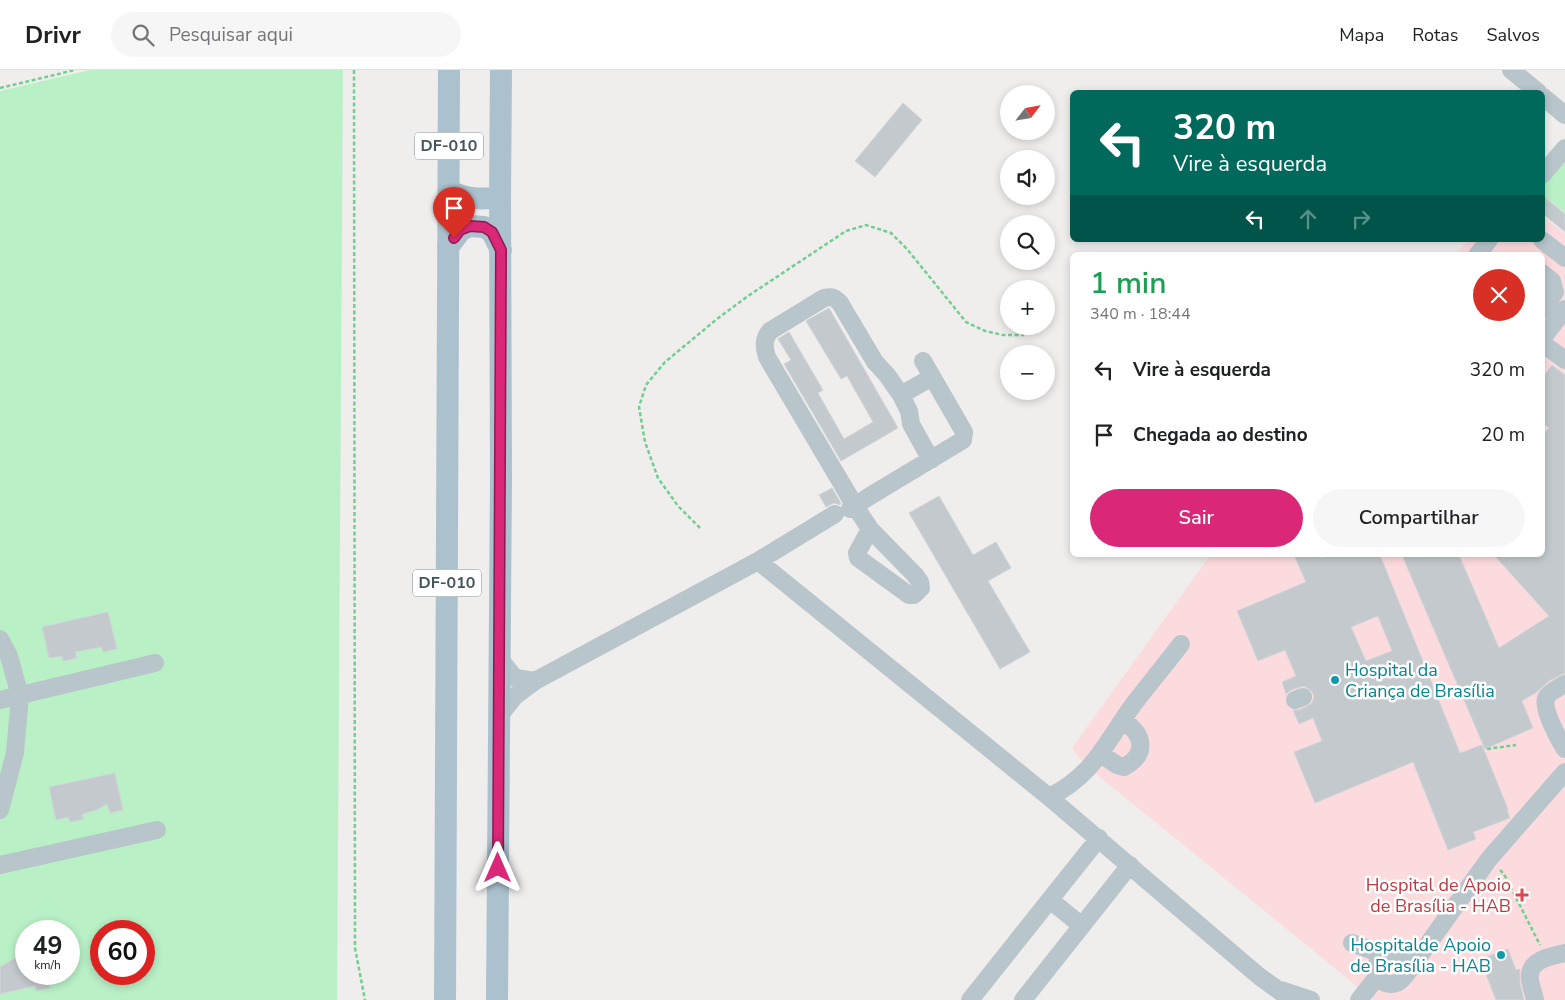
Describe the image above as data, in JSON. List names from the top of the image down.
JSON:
{
  "streets": {
    "main road": ["DF-010"]
  },
  "places": {
    "other": ["Hospital da Criança de Brasília", "Hospitalde Apoio de Brasília - HAB"],
    "health": ["Hospital de Apoio de Brasília - HAB"]
  },
  "north": "top right",
  "page": {
    "header": "Drivr",
    "search": "Pesquisar aqui",
    "nav": ["Mapa", "Rotas", "Salvos"],
    "map_buttons": ["+", "−"],
    "turn": ["320 m", "Vire à esquerda"],
    "heading": ["1 min", "340 m · 18:44"],
    "list": [
      {
        "name": "Vire à esquerda",
        "value": "320 m"
      },
      {
        "name": "Chegada ao destino",
        "value": "20 m"
      }
    ],
    "buttons": ["Sair", "Compartilhar"],
    "speed": "49 km/h",
    "limit": "60"
  }
}
